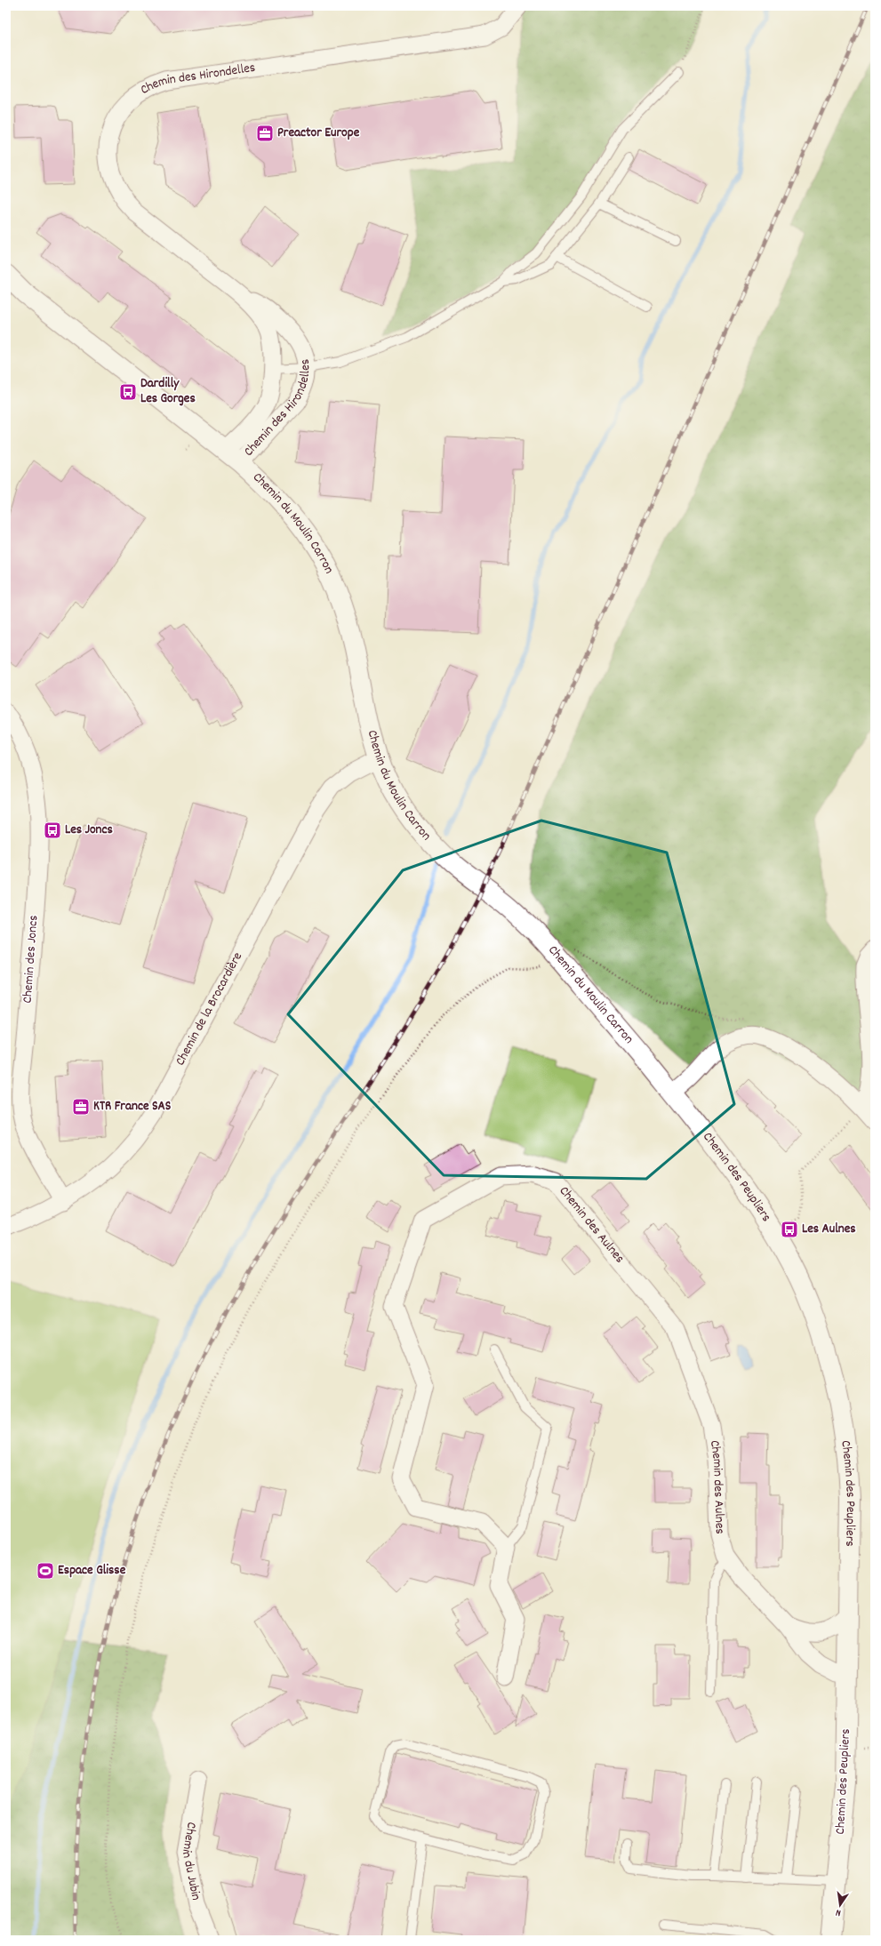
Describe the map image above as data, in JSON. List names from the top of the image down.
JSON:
{
  "streets": {
    "street": [
      "Chemin des Hirondelles",
      "Chemin du Moulin Carron",
      "Chemin des Joncs",
      "Chemin de la Brocardière",
      "Chemin des Peupliers",
      "Chemin des Aulnes",
      "Chemin du Jubin"
    ]
  },
  "crossings": [
    ["Chemin des Hirondelles", "Chemin du Moulin Carron"],
    ["Chemin du Moulin Carron", "Chemin de la Brocardière"],
    ["Chemin du Moulin Carron", "Chemin des Peupliers"],
    ["Chemin des Joncs", "Chemin de la Brocardière"],
    ["Chemin des Peupliers", "Chemin des Aulnes"]
  ],
  "places": {
    "office": ["Preactor Europe", "KTR France SAS"],
    "bus stop": ["Dardilly Les Gorges", "Les Joncs", "Les Aulnes"],
    "sports": ["Espace Glisse"]
  },
  "north": "bottom"
}
